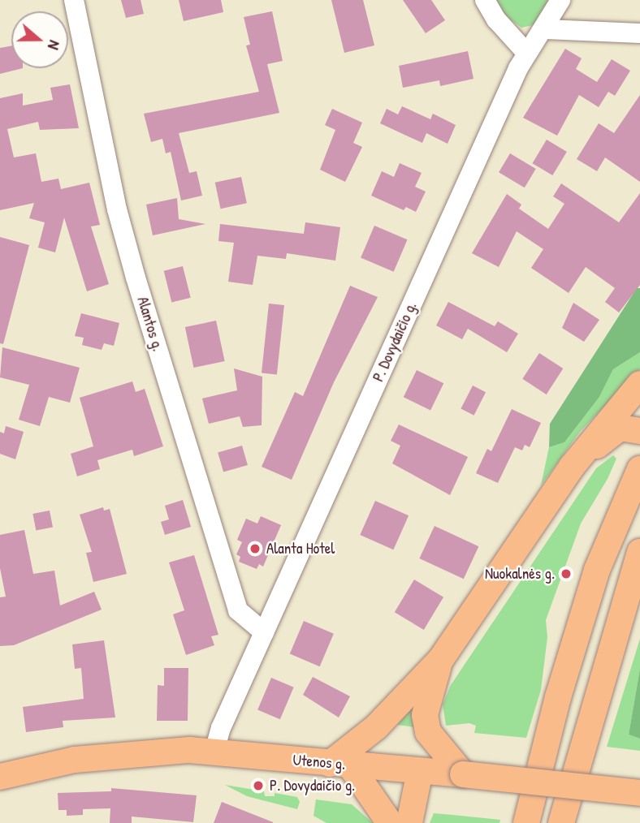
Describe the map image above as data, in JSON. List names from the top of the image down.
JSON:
{
  "streets": {
    "main road": ["Utenos g."],
    "street": ["Alantos g.", "P. Dovydaičio g."]
  },
  "crossings": [
    ["Alantos g.", "P. Dovydaičio g."],
    ["P. Dovydaičio g.", "Utenos g."]
  ],
  "places": ["Alanta Hotel", "Nuokalnės g.", "P. Dovydaičio g."],
  "north": "right"
}
